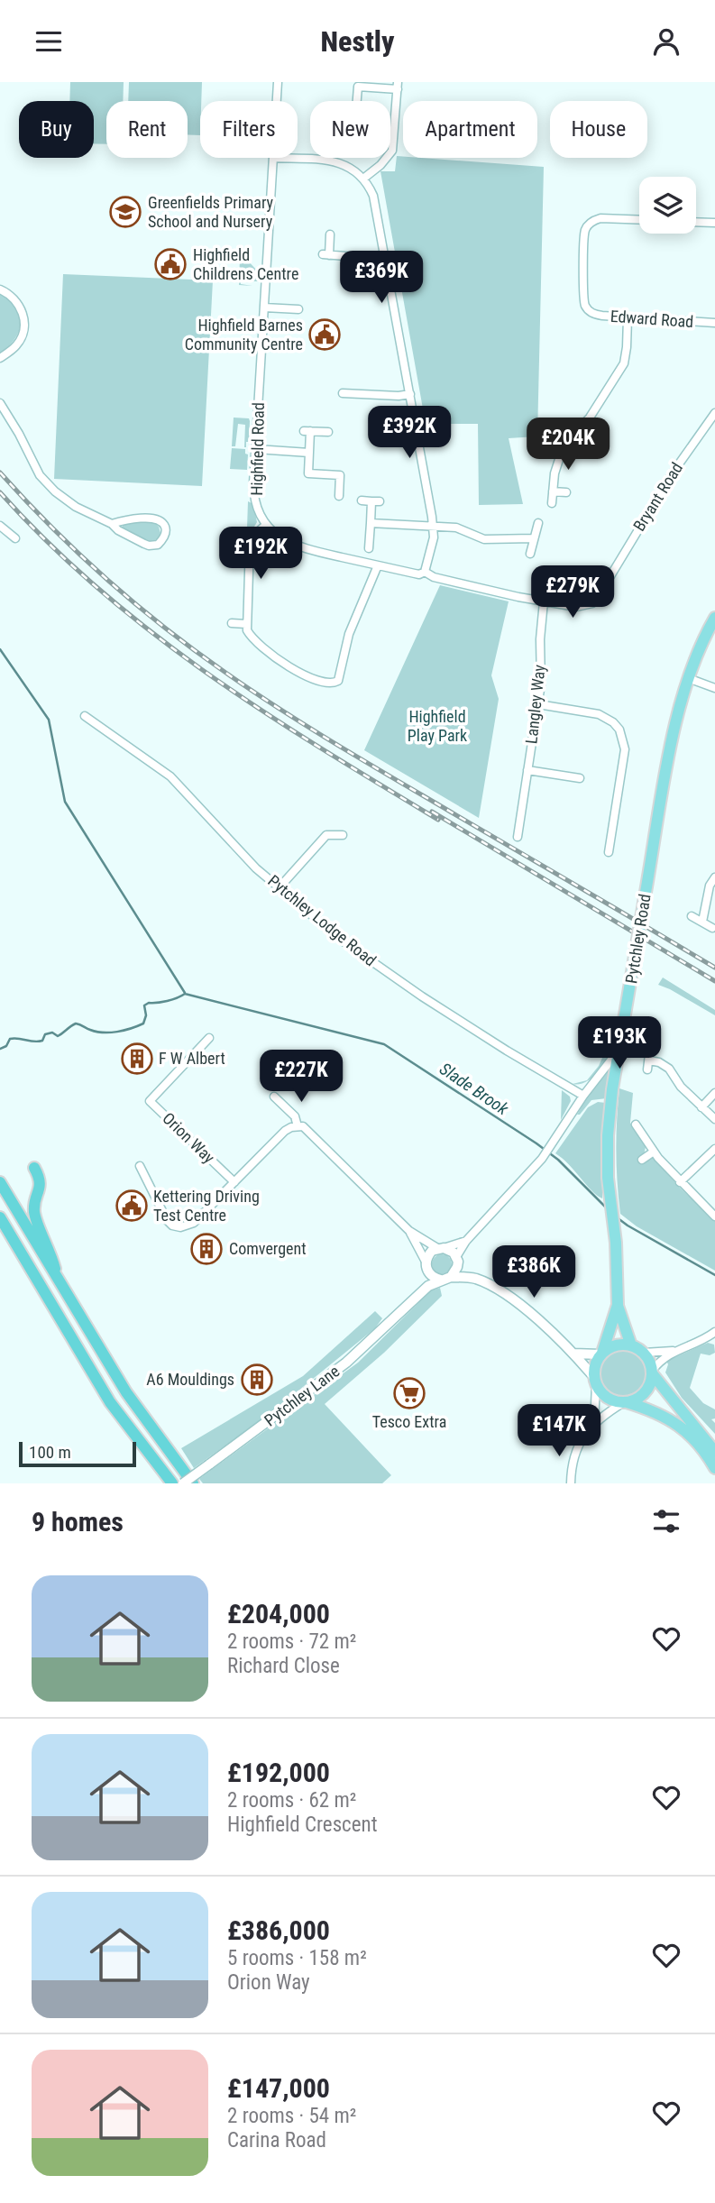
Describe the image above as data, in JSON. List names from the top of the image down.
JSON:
{
  "streets": {
    "main road": ["Pytchley Road"],
    "street": [
      "Edward Road",
      "Highfield Road",
      "Bryant Road",
      "Langley Way",
      "Pytchley Lodge Road",
      "Orion Way",
      "Pytchley Lane"
    ]
  },
  "crossings": [
    ["Bryant Road", "Langley Way"]
  ],
  "water": ["Slade Brook"],
  "parks": ["Highfield Play Park"],
  "places": {
    "school or university": ["Greenfields Primary School and Nursery"],
    "public building": ["Highfield Childrens Centre", "Highfield Barnes Community Centre", "Kettering Driving Test Centre"],
    "building": ["F W Albert", "Comvergent", "A6 Mouldings"],
    "supermarket": ["Tesco Extra"]
  },
  "scale_bar": "100 m",
  "page": {
    "header": "Nestly",
    "chip": [
      "Buy",
      "Rent",
      "Filters",
      "New",
      "Apartment",
      "House"
    ],
    "price": [
      "£369K",
      "£392K",
      "£204K",
      "£192K",
      "£279K",
      "£193K",
      "£227K",
      "£386K",
      "£147K"
    ],
    "scale": "100 m",
    "heading": "9 homes",
    "list": [
      {
        "name": "£204,000",
        "note": "2 rooms · 72 m² · Richard Close"
      },
      {
        "name": "£192,000",
        "note": "2 rooms · 62 m² · Highfield Crescent"
      },
      {
        "name": "£386,000",
        "note": "5 rooms · 158 m² · Orion Way"
      },
      {
        "name": "£147,000",
        "note": "2 rooms · 54 m² · Carina Road"
      }
    ]
  }
}
